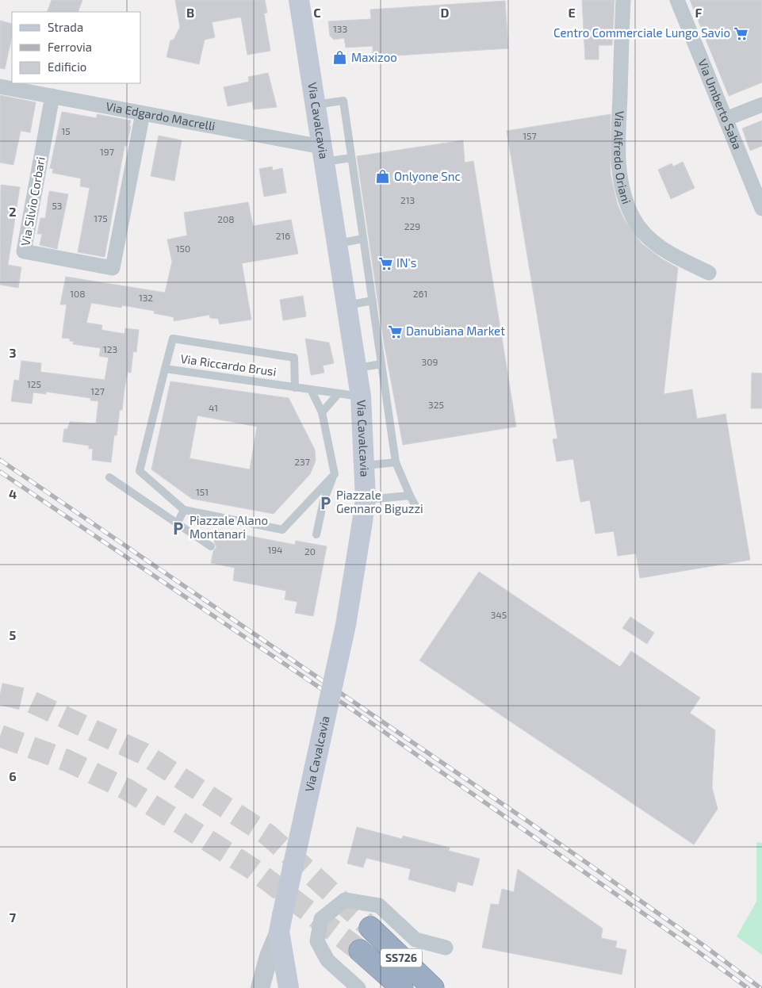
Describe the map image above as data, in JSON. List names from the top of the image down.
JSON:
{
  "streets": {
    "highway": ["SS726"],
    "main road": ["Via Cavalcavia"],
    "street": [
      "Via Umberto Saba",
      "Via Edgardo Macrelli",
      "Via Alfredo Oriani",
      "Via Silvio Corbari"
    ],
    "lane": ["Via Riccardo Brusi"]
  },
  "crossings": [
    ["Via Edgardo Macrelli", "Via Cavalcavia"],
    ["Via Edgardo Macrelli", "Via Silvio Corbari"],
    ["Via Cavalcavia", "Via Riccardo Brusi"]
  ],
  "places": {
    "supermarket": ["Centro Commerciale Lungo Savio", "IN's", "Danubiana Market"],
    "shop": ["Maxizoo", "Onlyone Snc"],
    "parking": ["Piazzale Gennaro Biguzzi", "Piazzale Alano Montanari"]
  },
  "house_numbers": [
    "133",
    "15",
    "157",
    "197",
    "213",
    "53",
    "175",
    "208",
    "229",
    "216",
    "150",
    "108",
    "261",
    "132",
    "123",
    "309",
    "125",
    "127",
    "325",
    "41",
    "237",
    "151",
    "194",
    "20",
    "345"
  ],
  "legend": ["Strada", "Ferrovia", "Edificio"],
  "grid": {
    "columns": [
      "B",
      "C",
      "D",
      "E",
      "F"
    ],
    "rows": [
      "2",
      "3",
      "4",
      "5",
      "6",
      "7"
    ]
  }
}
